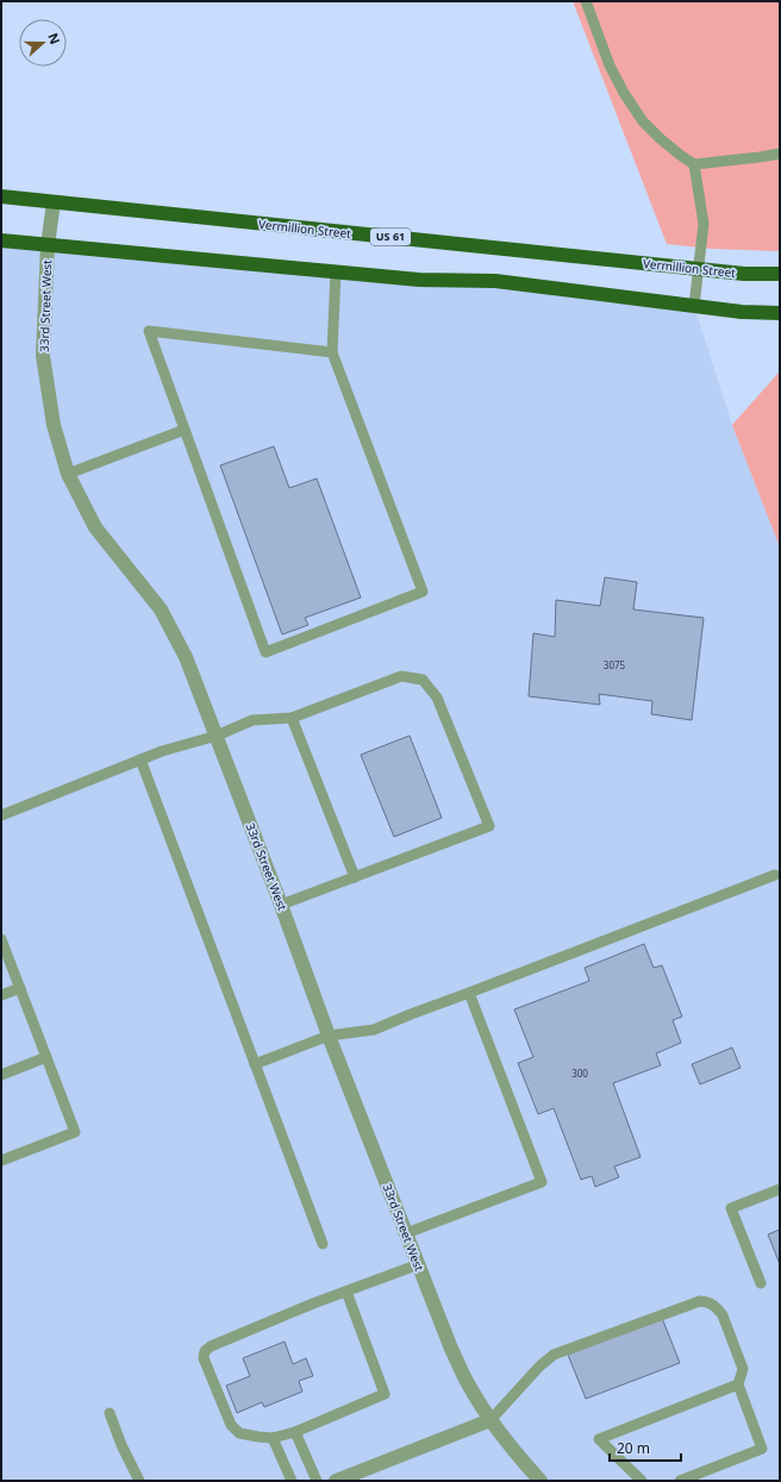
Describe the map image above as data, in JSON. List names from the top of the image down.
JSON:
{
  "streets": {
    "highway": ["Vermillion Street", "US 61"],
    "street": ["33rd Street West"]
  },
  "crossings": [
    ["Vermillion Street", "33rd Street West"]
  ],
  "house_numbers": ["3075", "300"],
  "scale_bar": "20 m",
  "north": "right"
}
